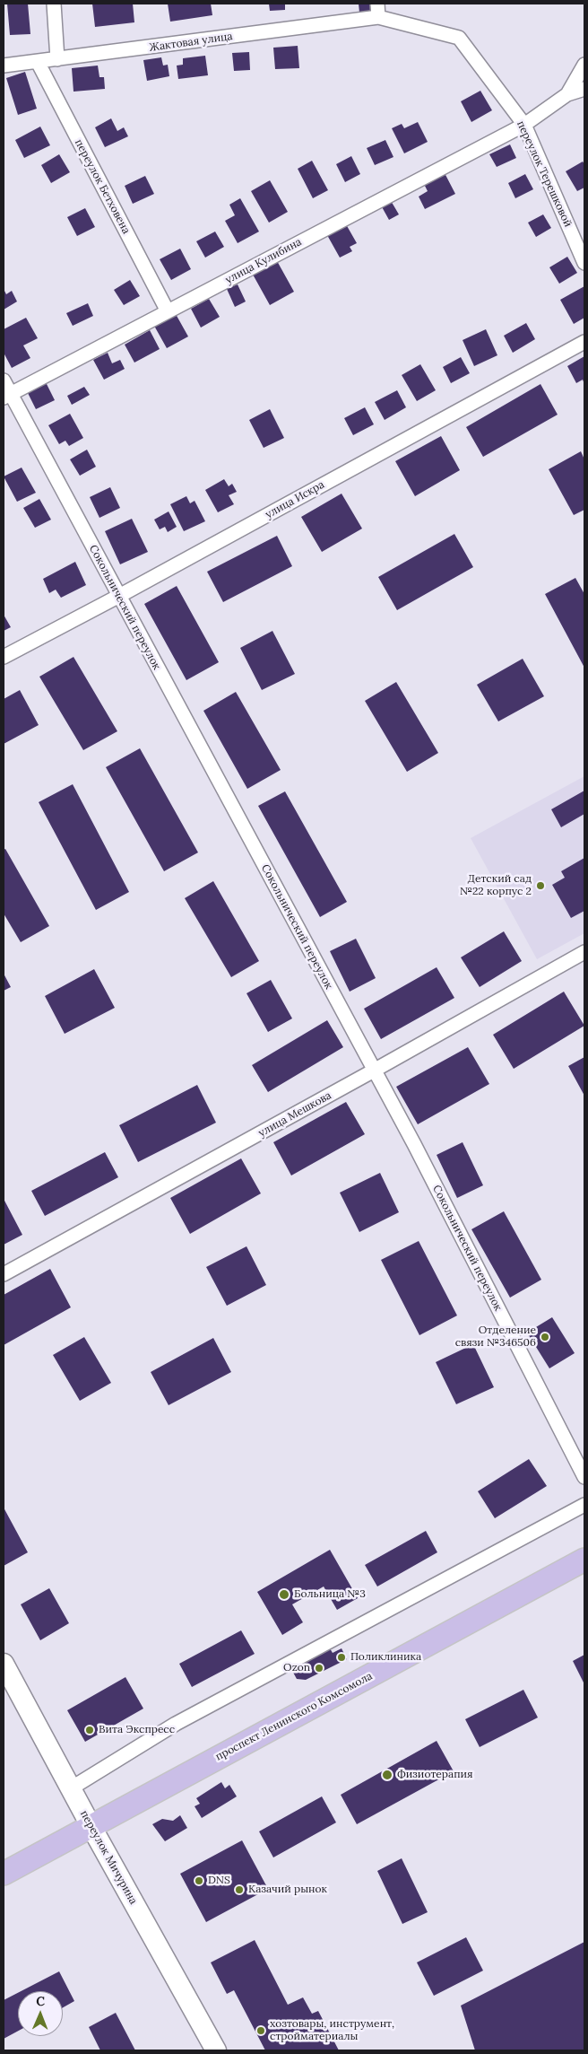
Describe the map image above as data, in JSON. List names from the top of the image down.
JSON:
{
  "streets": {
    "main road": ["проспект Ленинского Комсомола"],
    "street": [
      "Жактовая улица",
      "переулок Терешковой",
      "переулок Бетховена",
      "улица Кулибина",
      "улица Искра",
      "Сокольнический переулок",
      "улица Мешкова",
      "переулок Мичурина"
    ]
  },
  "crossings": [
    ["Жактовая улица", "переулок Терешковой"],
    ["Жактовая улица", "переулок Бетховена"],
    ["переулок Терешковой", "улица Кулибина"],
    ["переулок Бетховена", "улица Кулибина"],
    ["улица Кулибина", "Сокольнический переулок"],
    ["улица Искра", "Сокольнический переулок"],
    ["Сокольнический переулок", "улица Мешкова"],
    ["проспект Ленинского Комсомола", "переулок Мичурина"]
  ],
  "places": [
    "Детский сад №22 корпус 2",
    "Отделение связи №346506",
    "Больница №3",
    "Поликлиника",
    "Ozon",
    "Вита Экспресс",
    "Физиотерапия",
    "DNS",
    "Казачий рынок",
    "хозтовары, инструмент, стройматериалы"
  ],
  "north": "top"
}
